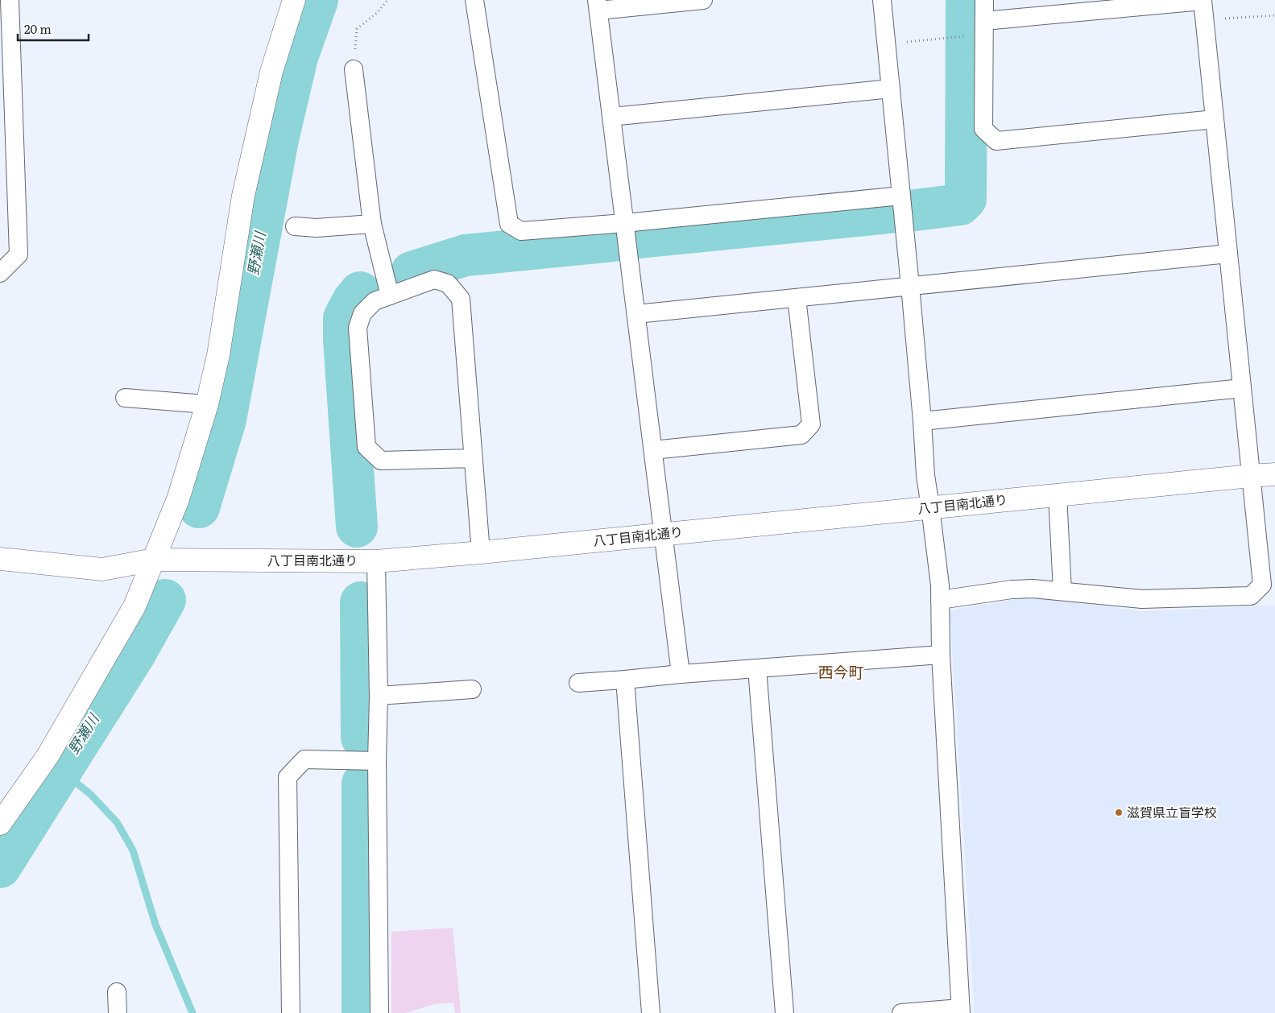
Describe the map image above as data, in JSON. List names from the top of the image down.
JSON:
{
  "streets": {
    "street": ["八丁目南北通り"]
  },
  "districts": ["西今町"],
  "water": ["野瀬川"],
  "places": ["滋賀県立盲学校"],
  "scale_bar": "20 m"
}
